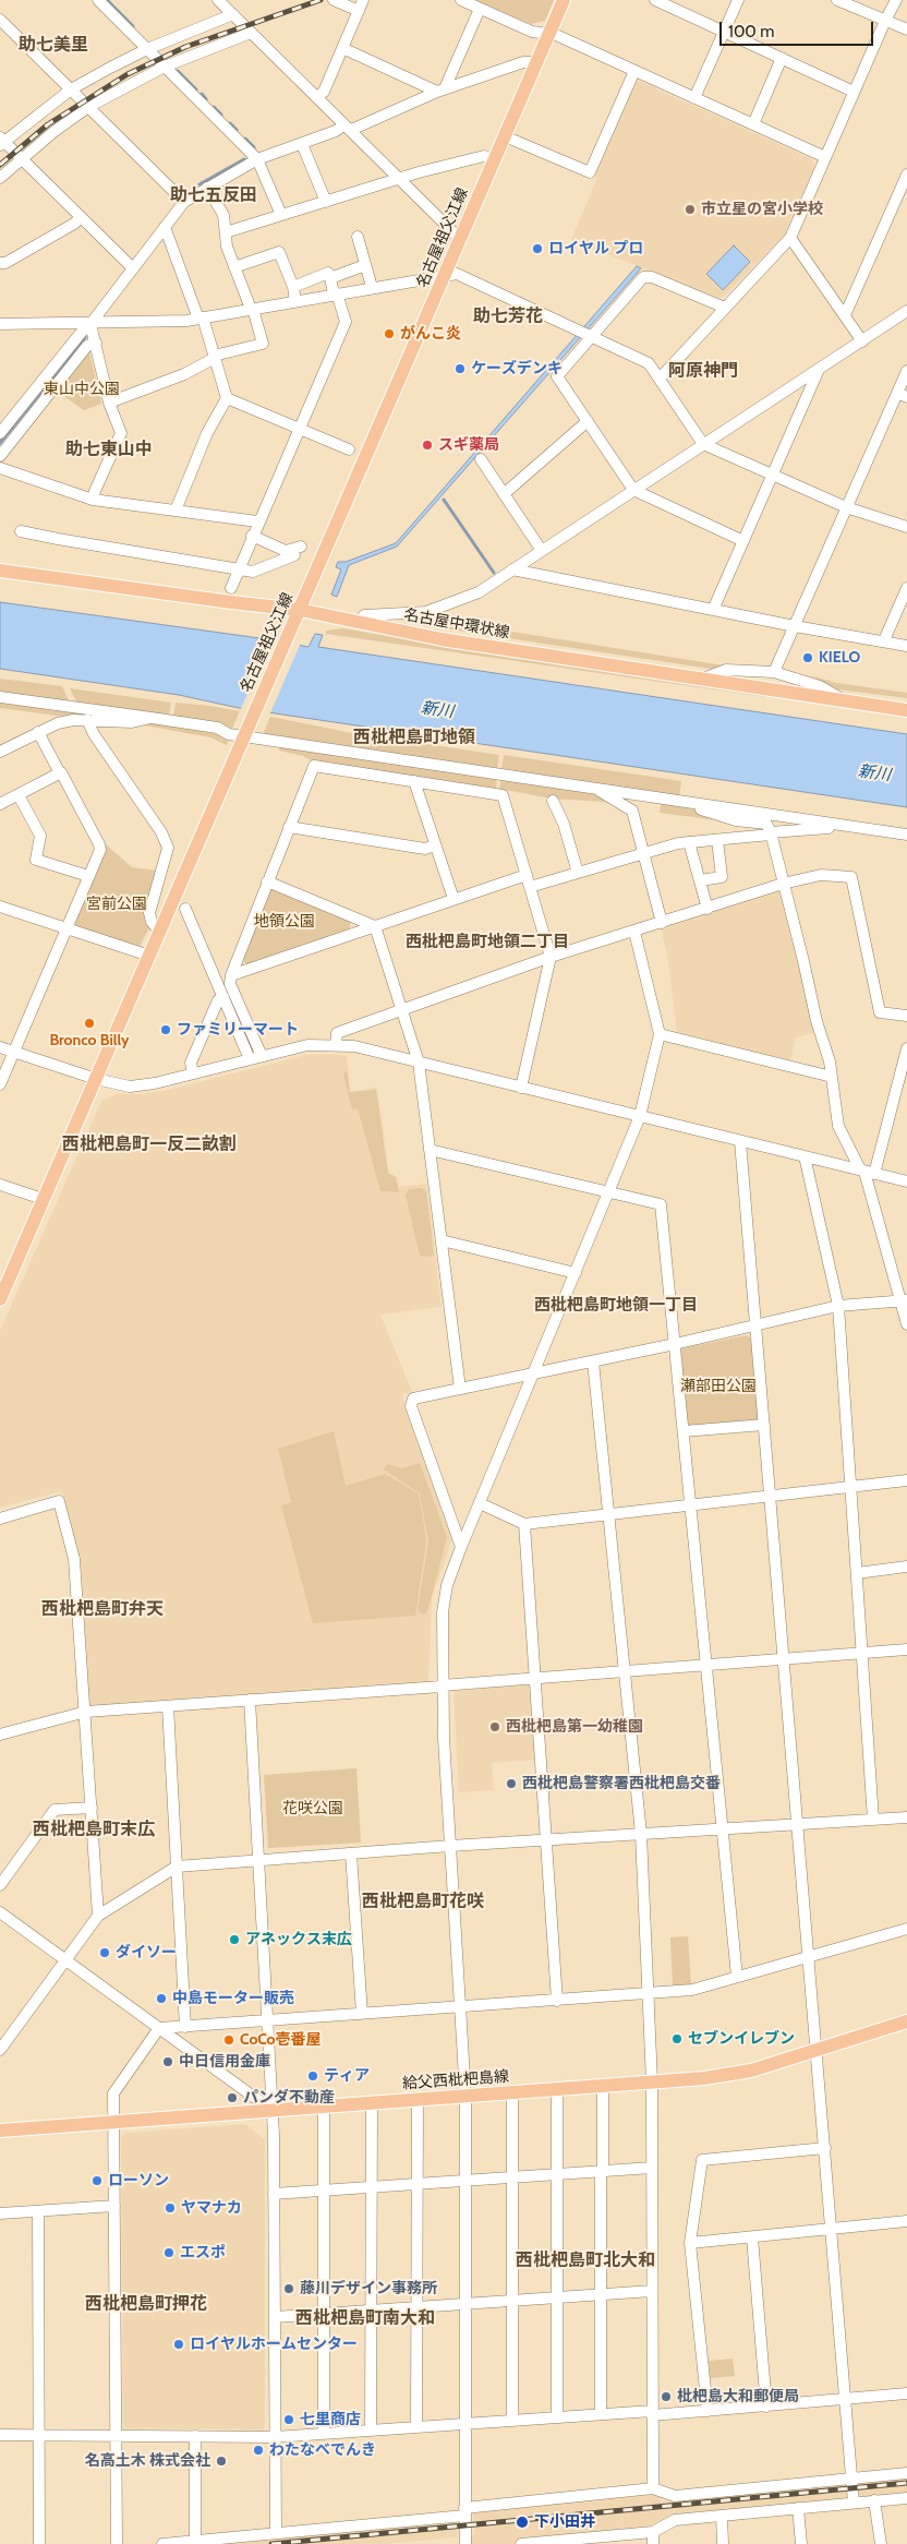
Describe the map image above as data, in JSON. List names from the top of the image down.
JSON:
{
  "streets": {
    "main road": ["名古屋祖父江線", "名古屋中環状線", "給父西枇杷島線"]
  },
  "crossings": [
    ["名古屋祖父江線", "名古屋中環状線"]
  ],
  "districts": [
    "助七美里",
    "助七五反田",
    "助七芳花",
    "阿原神門",
    "助七東山中",
    "西枇杷島町地領",
    "西枇杷島町地領二丁目",
    "西枇杷島町一反二畝割",
    "西枇杷島町地領一丁目",
    "西枇杷島町弁天",
    "西枇杷島町末広",
    "西枇杷島町花咲",
    "西枇杷島町北大和",
    "西枇杷島町押花",
    "西枇杷島町南大和"
  ],
  "water": ["新川"],
  "parks": [
    "東山中公園",
    "宮前公園",
    "地領公園",
    "瀬部田公園",
    "花咲公園"
  ],
  "places": [
    "市立星の宮小学校",
    "ロイヤル プロ",
    "がんこ炎",
    "ケーズデンキ",
    "スギ薬局",
    "KIELO",
    "Bronco Billy",
    "ファミリーマート",
    "西枇杷島第一幼稚園",
    "西枇杷島警察署西枇杷島交番",
    "アネックス末広",
    "ダイソー",
    "中島モーター販売",
    "セブンイレブン",
    "CoCo壱番屋",
    "中日信用金庫",
    "ティア",
    "パンダ不動産",
    "ローソン",
    "ヤマナカ",
    "エスポ",
    "藤川デザイン事務所",
    "ロイヤルホームセンター",
    "枇杷島大和郵便局",
    "七里商店",
    "わたなべでんき",
    "名高土木 株式会社",
    "下小田井"
  ],
  "scale_bar": "100 m"
}
